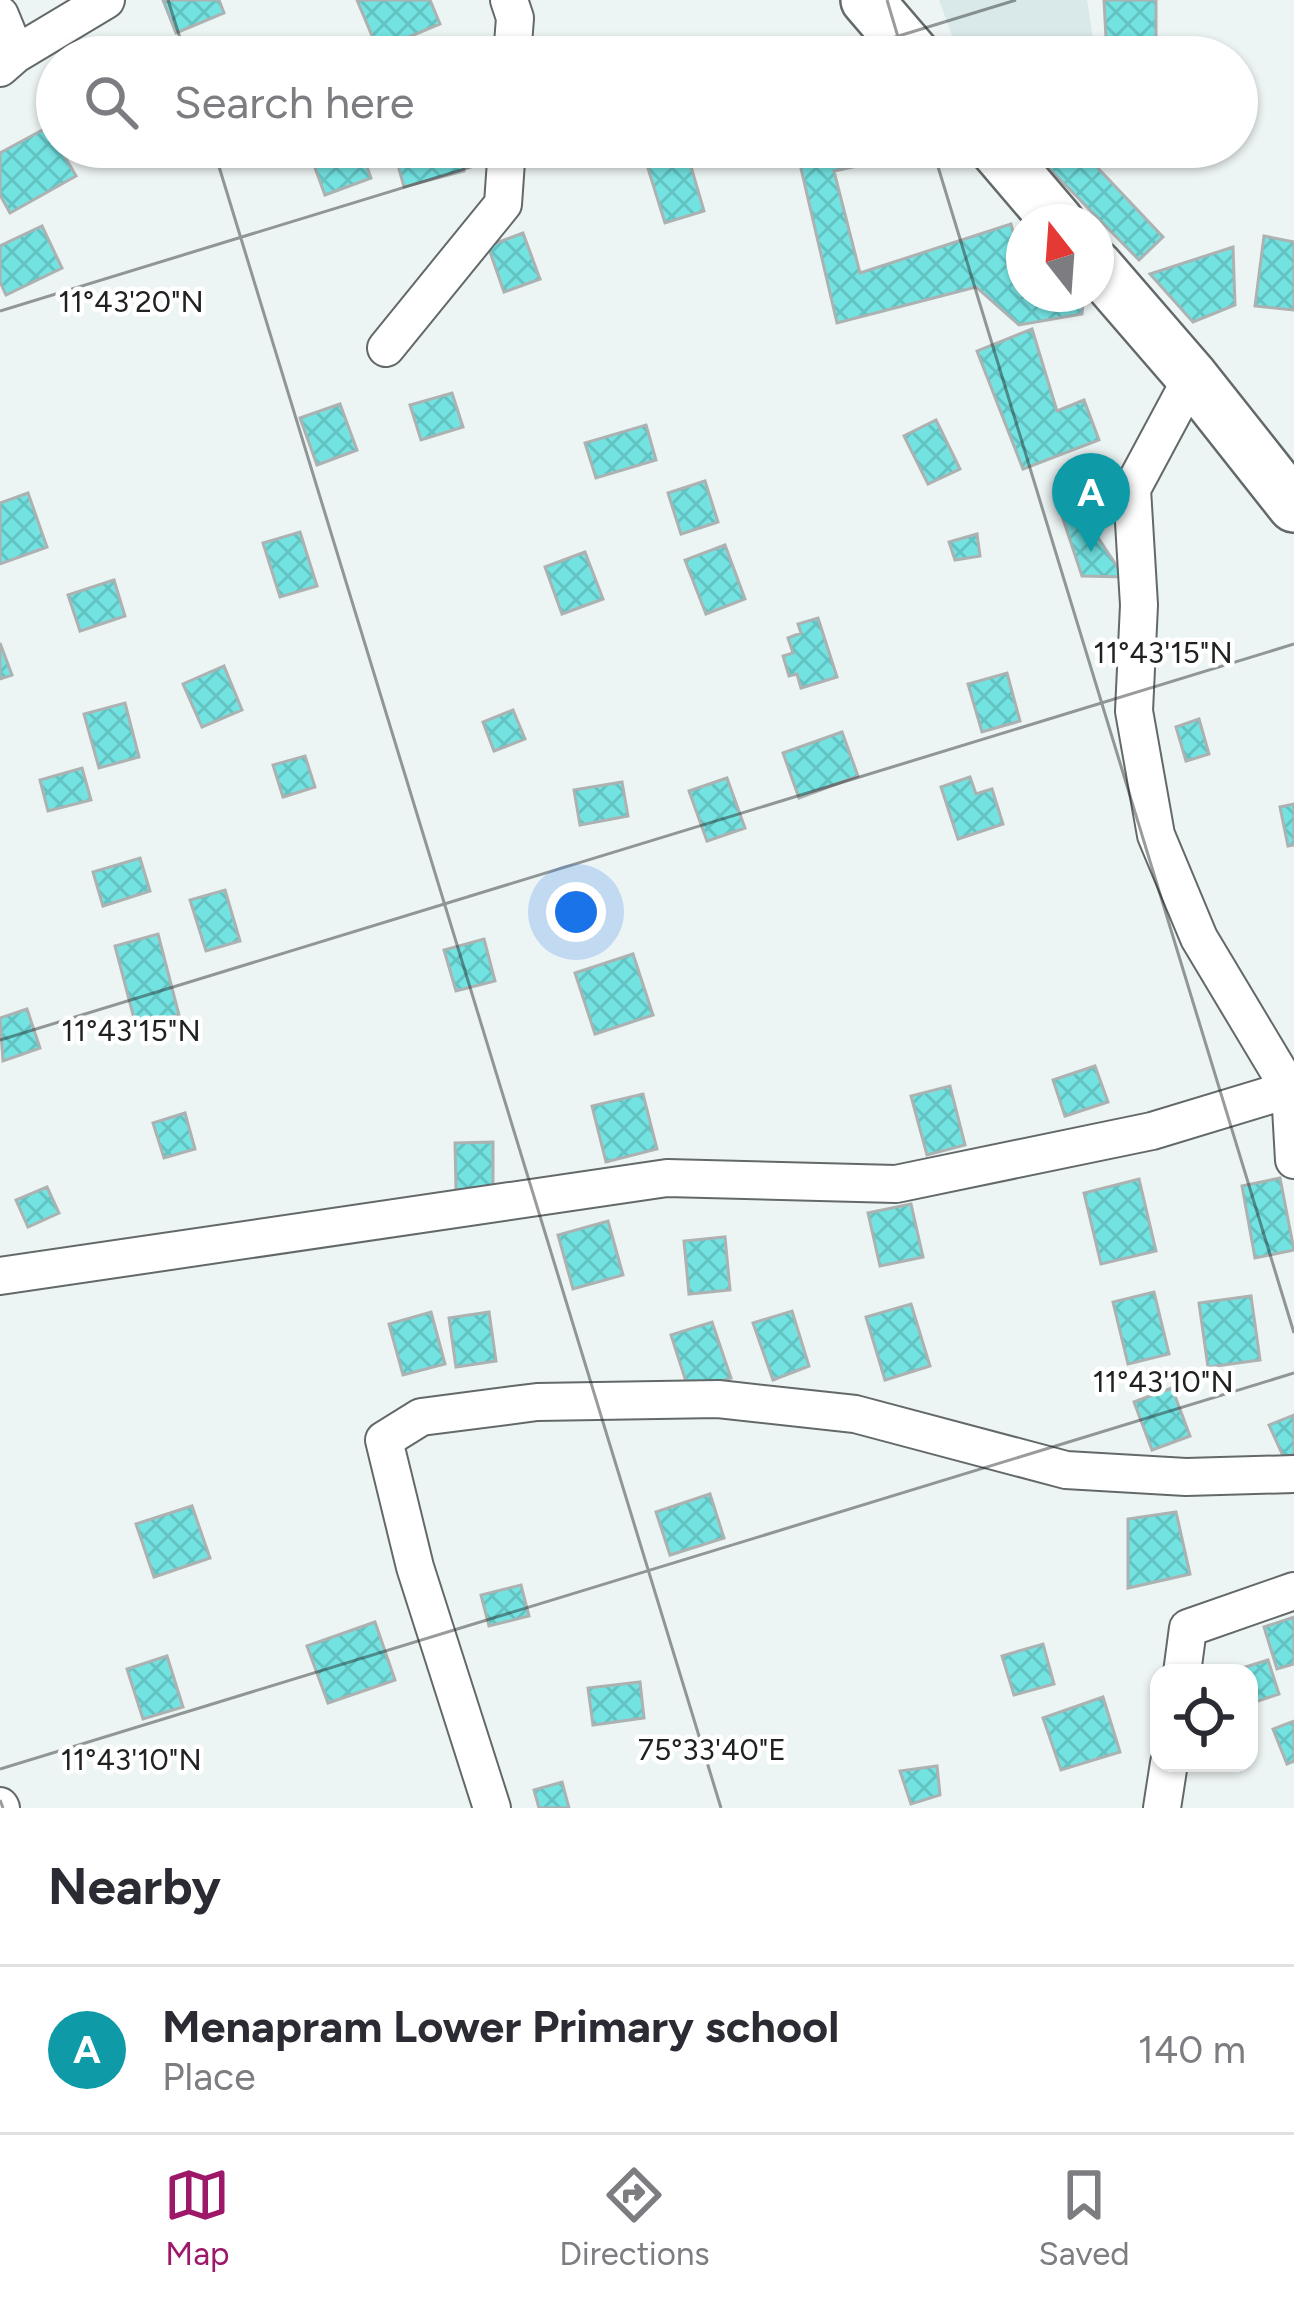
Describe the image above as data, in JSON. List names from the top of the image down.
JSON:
{
  "north": "top",
  "page": {
    "search": "Search here",
    "pins": "A",
    "heading": "Nearby",
    "list": [
      {
        "mark": "A",
        "name": "Menapram Lower Primary school",
        "note": "Place",
        "value": "140 m"
      }
    ],
    "nav": ["Map", "Directions", "Saved"]
  },
  "coordinates": [
    "11°43'20\"N",
    "11°43'15\"N",
    "11°43'10\"N",
    "75°33'40\"E"
  ]
}
